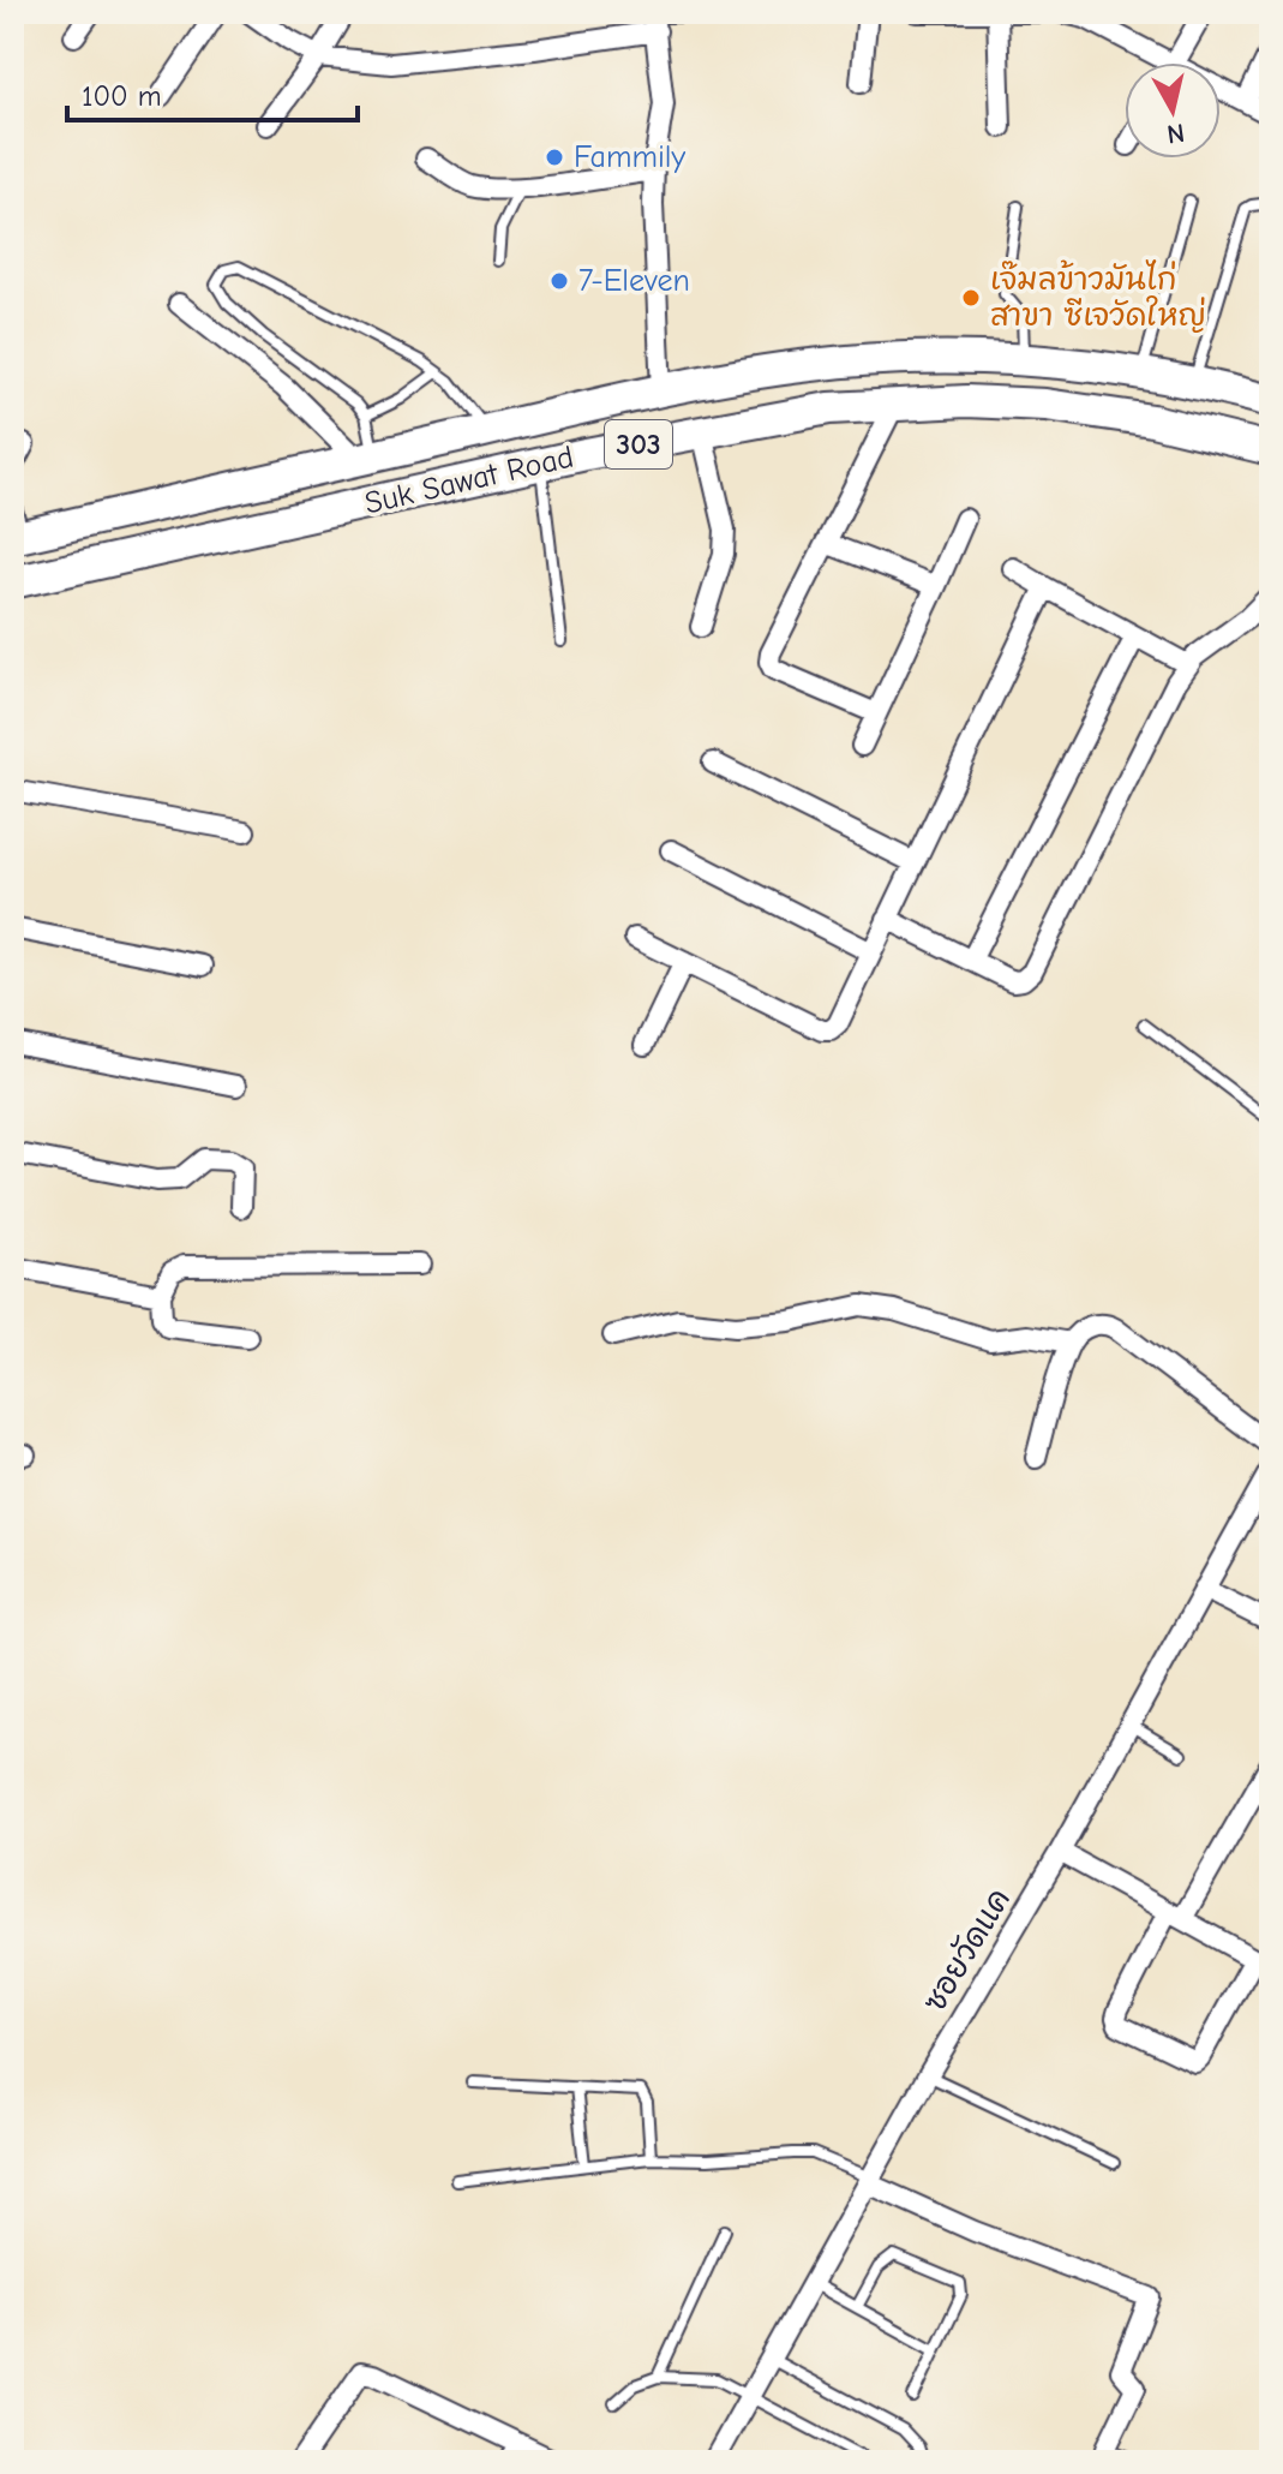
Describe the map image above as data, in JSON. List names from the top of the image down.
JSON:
{
  "streets": {
    "main road": ["303", "Suk Sawat Road"],
    "street": ["ซอยวัดแค"]
  },
  "places": ["Fammily", "7-Eleven", "เจ๊มลข้าวมันไก่ สาขา ซีเจวัดใหญ่"],
  "scale_bar": "100 m",
  "north": "bottom"
}
